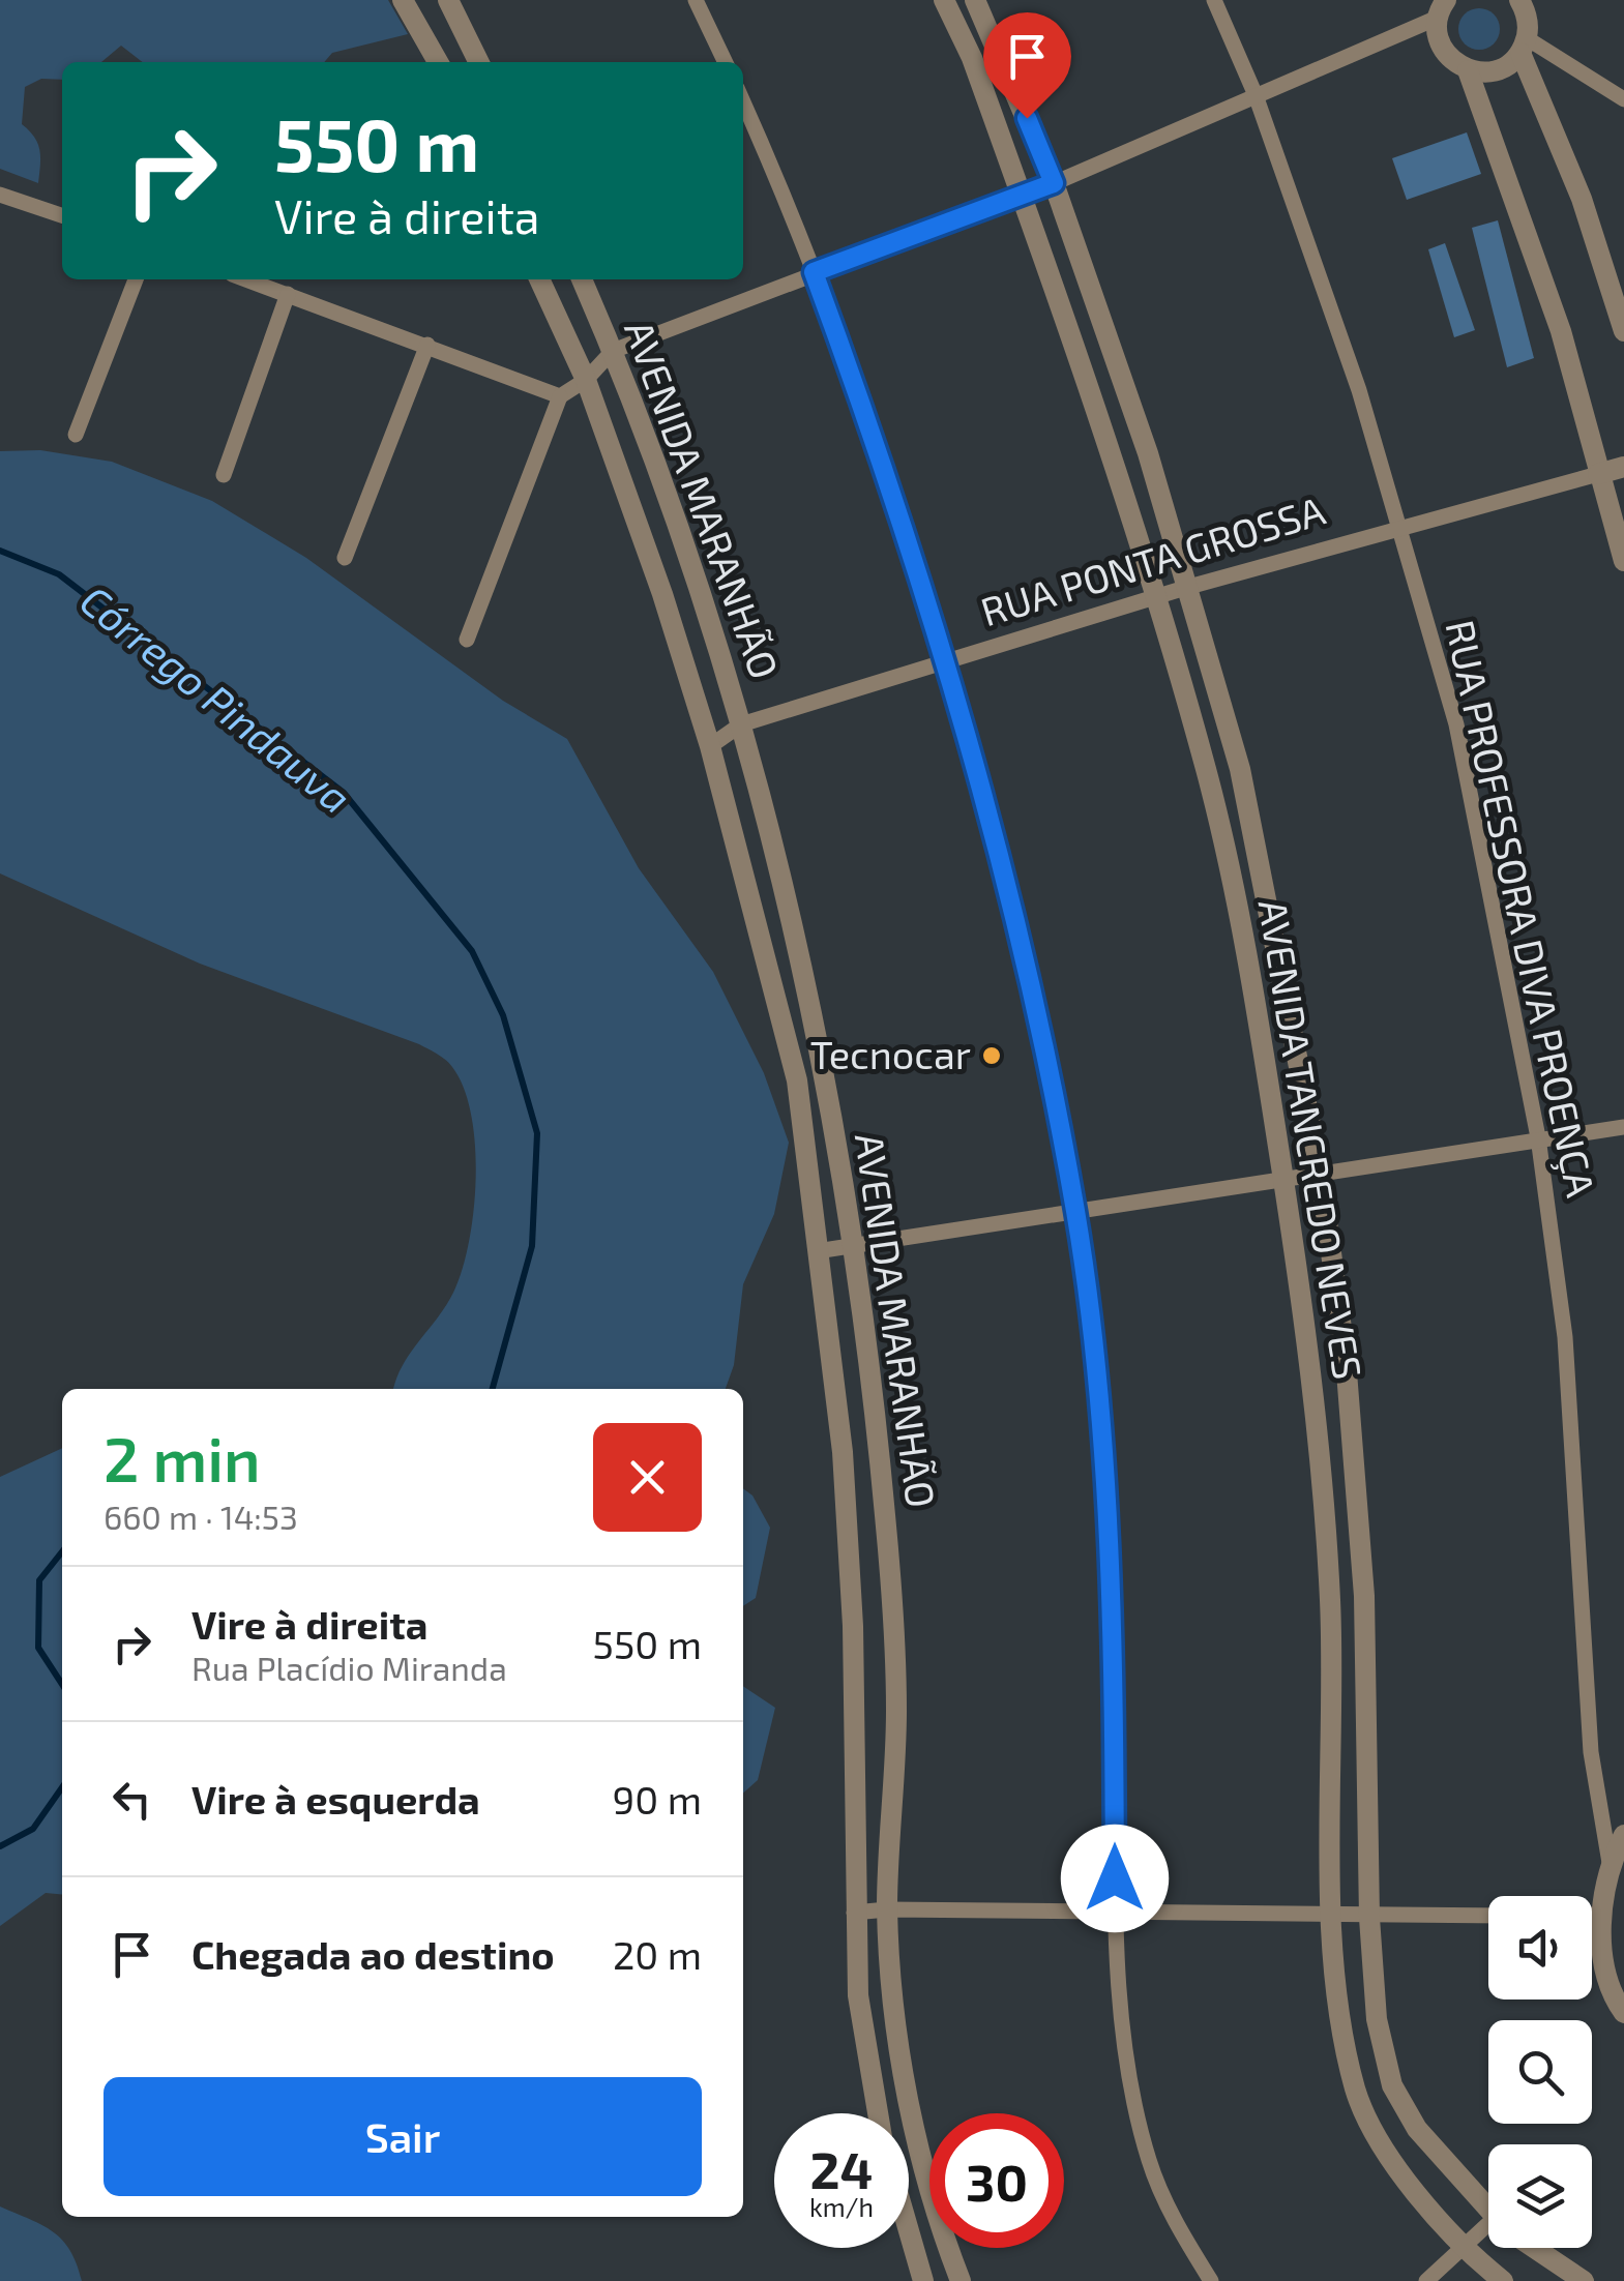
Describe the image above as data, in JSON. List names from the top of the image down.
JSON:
{
  "streets": {
    "street": [
      "AVENIDA MARANHÃO",
      "RUA PONTA GROSSA",
      "RUA PROFESSORA DIVA PROENÇA",
      "AVENIDA TANCREDO NEVES"
    ]
  },
  "crossings": [
    ["AVENIDA MARANHÃO", "RUA PONTA GROSSA"],
    ["RUA PONTA GROSSA", "RUA PROFESSORA DIVA PROENÇA"],
    ["RUA PONTA GROSSA", "AVENIDA TANCREDO NEVES"]
  ],
  "water": ["Córrego Pindauva"],
  "places": ["Tecnocar"],
  "page": {
    "turn": ["550 m", "Vire à direita"],
    "heading": ["2 min", "660 m · 14:53"],
    "list": [
      {
        "name": "Vire à direita",
        "note": "Rua Placídio Miranda",
        "value": "550 m"
      },
      {
        "name": "Vire à esquerda",
        "value": "90 m"
      },
      {
        "name": "Chegada ao destino",
        "value": "20 m"
      }
    ],
    "buttons": "Sair",
    "speed": "24 km/h",
    "limit": "30"
  }
}
